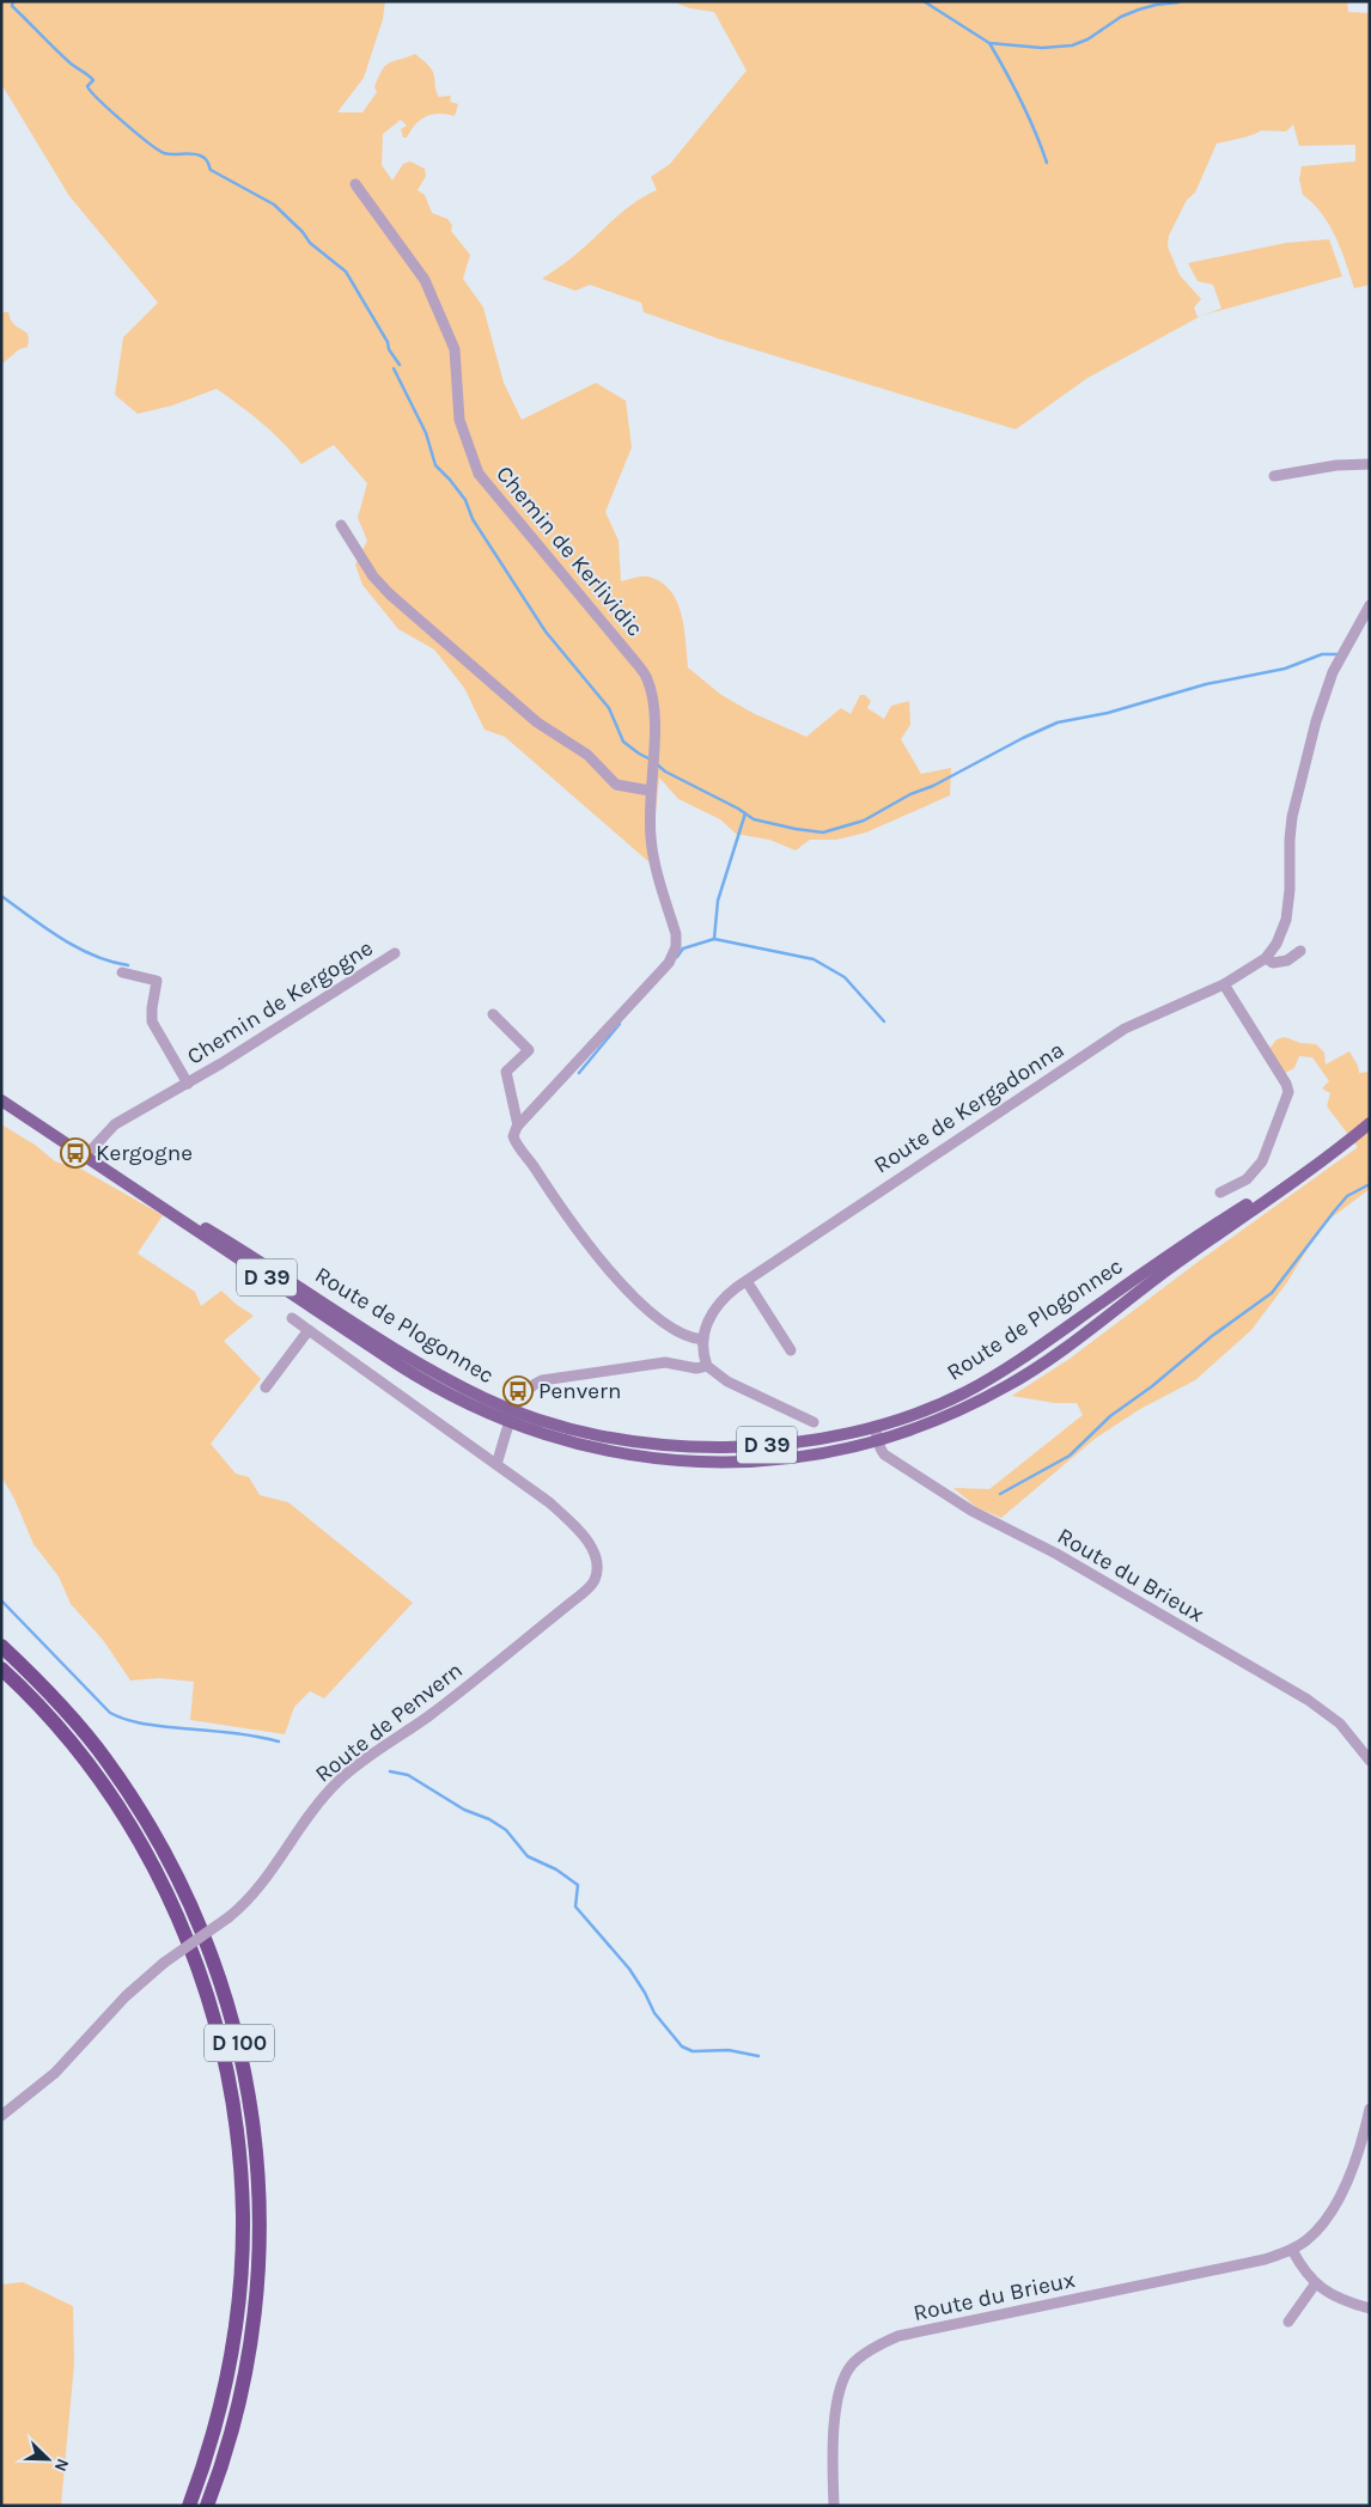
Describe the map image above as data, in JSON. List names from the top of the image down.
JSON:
{
  "streets": {
    "highway": ["D 100"],
    "main road": ["D 39", "Route de Plogonnec"],
    "street": [
      "Chemin de Kerlividic",
      "Chemin de Kergogne",
      "Route de Kergadonna",
      "Route du Brieux",
      "Route de Penvern"
    ]
  },
  "crossings": [
    ["Chemin de Kergogne", "Route de Plogonnec"],
    ["Route de Plogonnec", "Route du Brieux"]
  ],
  "places": {
    "bus stop": ["Kergogne", "Penvern"]
  },
  "north": "bottom right"
}
